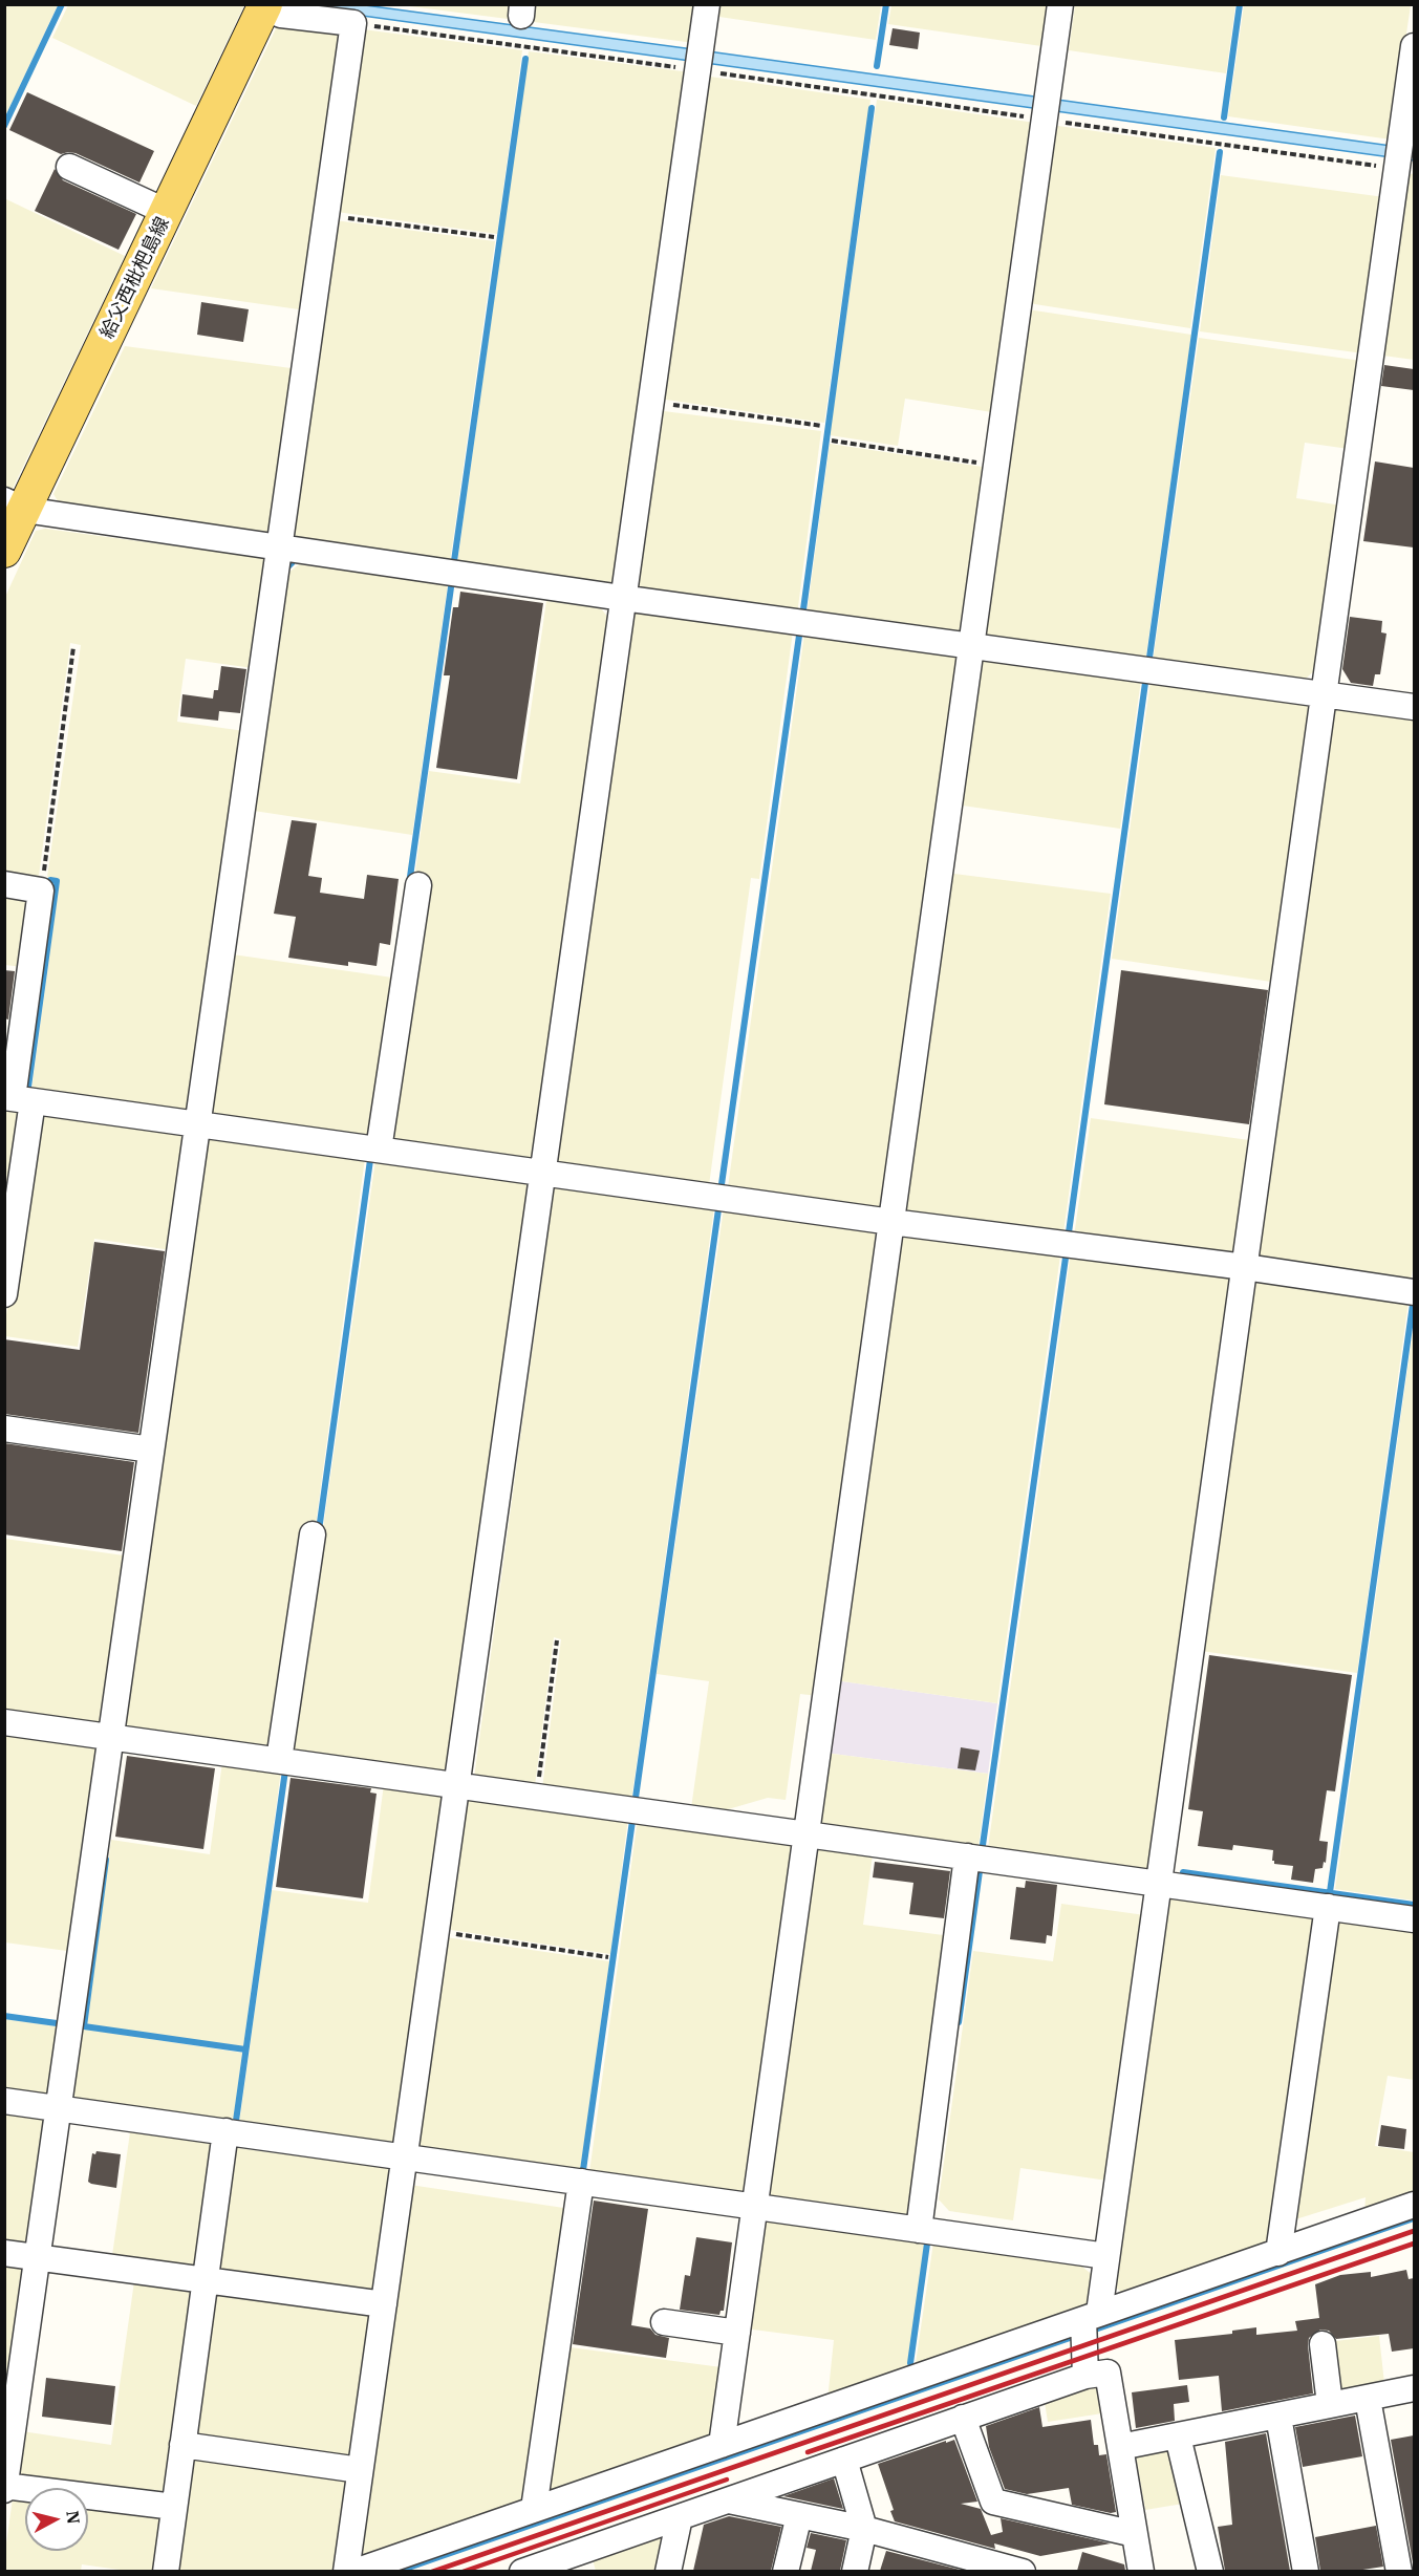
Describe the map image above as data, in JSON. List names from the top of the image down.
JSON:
{
  "streets": {
    "main road": ["給父西枇杷島線"]
  },
  "north": "right"
}
